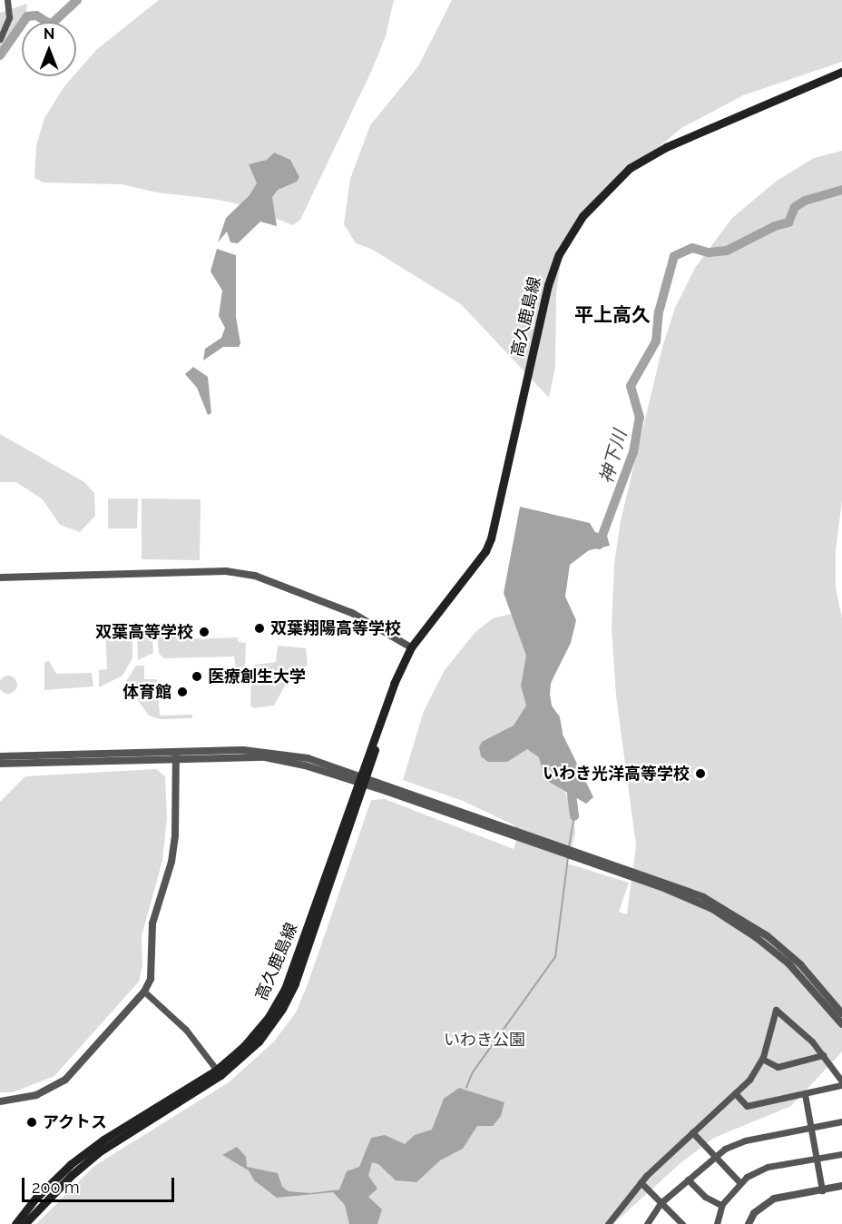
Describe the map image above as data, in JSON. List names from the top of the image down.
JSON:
{
  "streets": {
    "main road": ["高久鹿島線"]
  },
  "districts": ["平上高久"],
  "water": ["神下川"],
  "parks": ["いわき公園"],
  "places": [
    "双葉翔陽高等学校",
    "双葉高等学校",
    "医療創生大学",
    "体育館",
    "いわき光洋高等学校",
    "アクトス"
  ],
  "scale_bar": "200 m",
  "north": "top"
}
